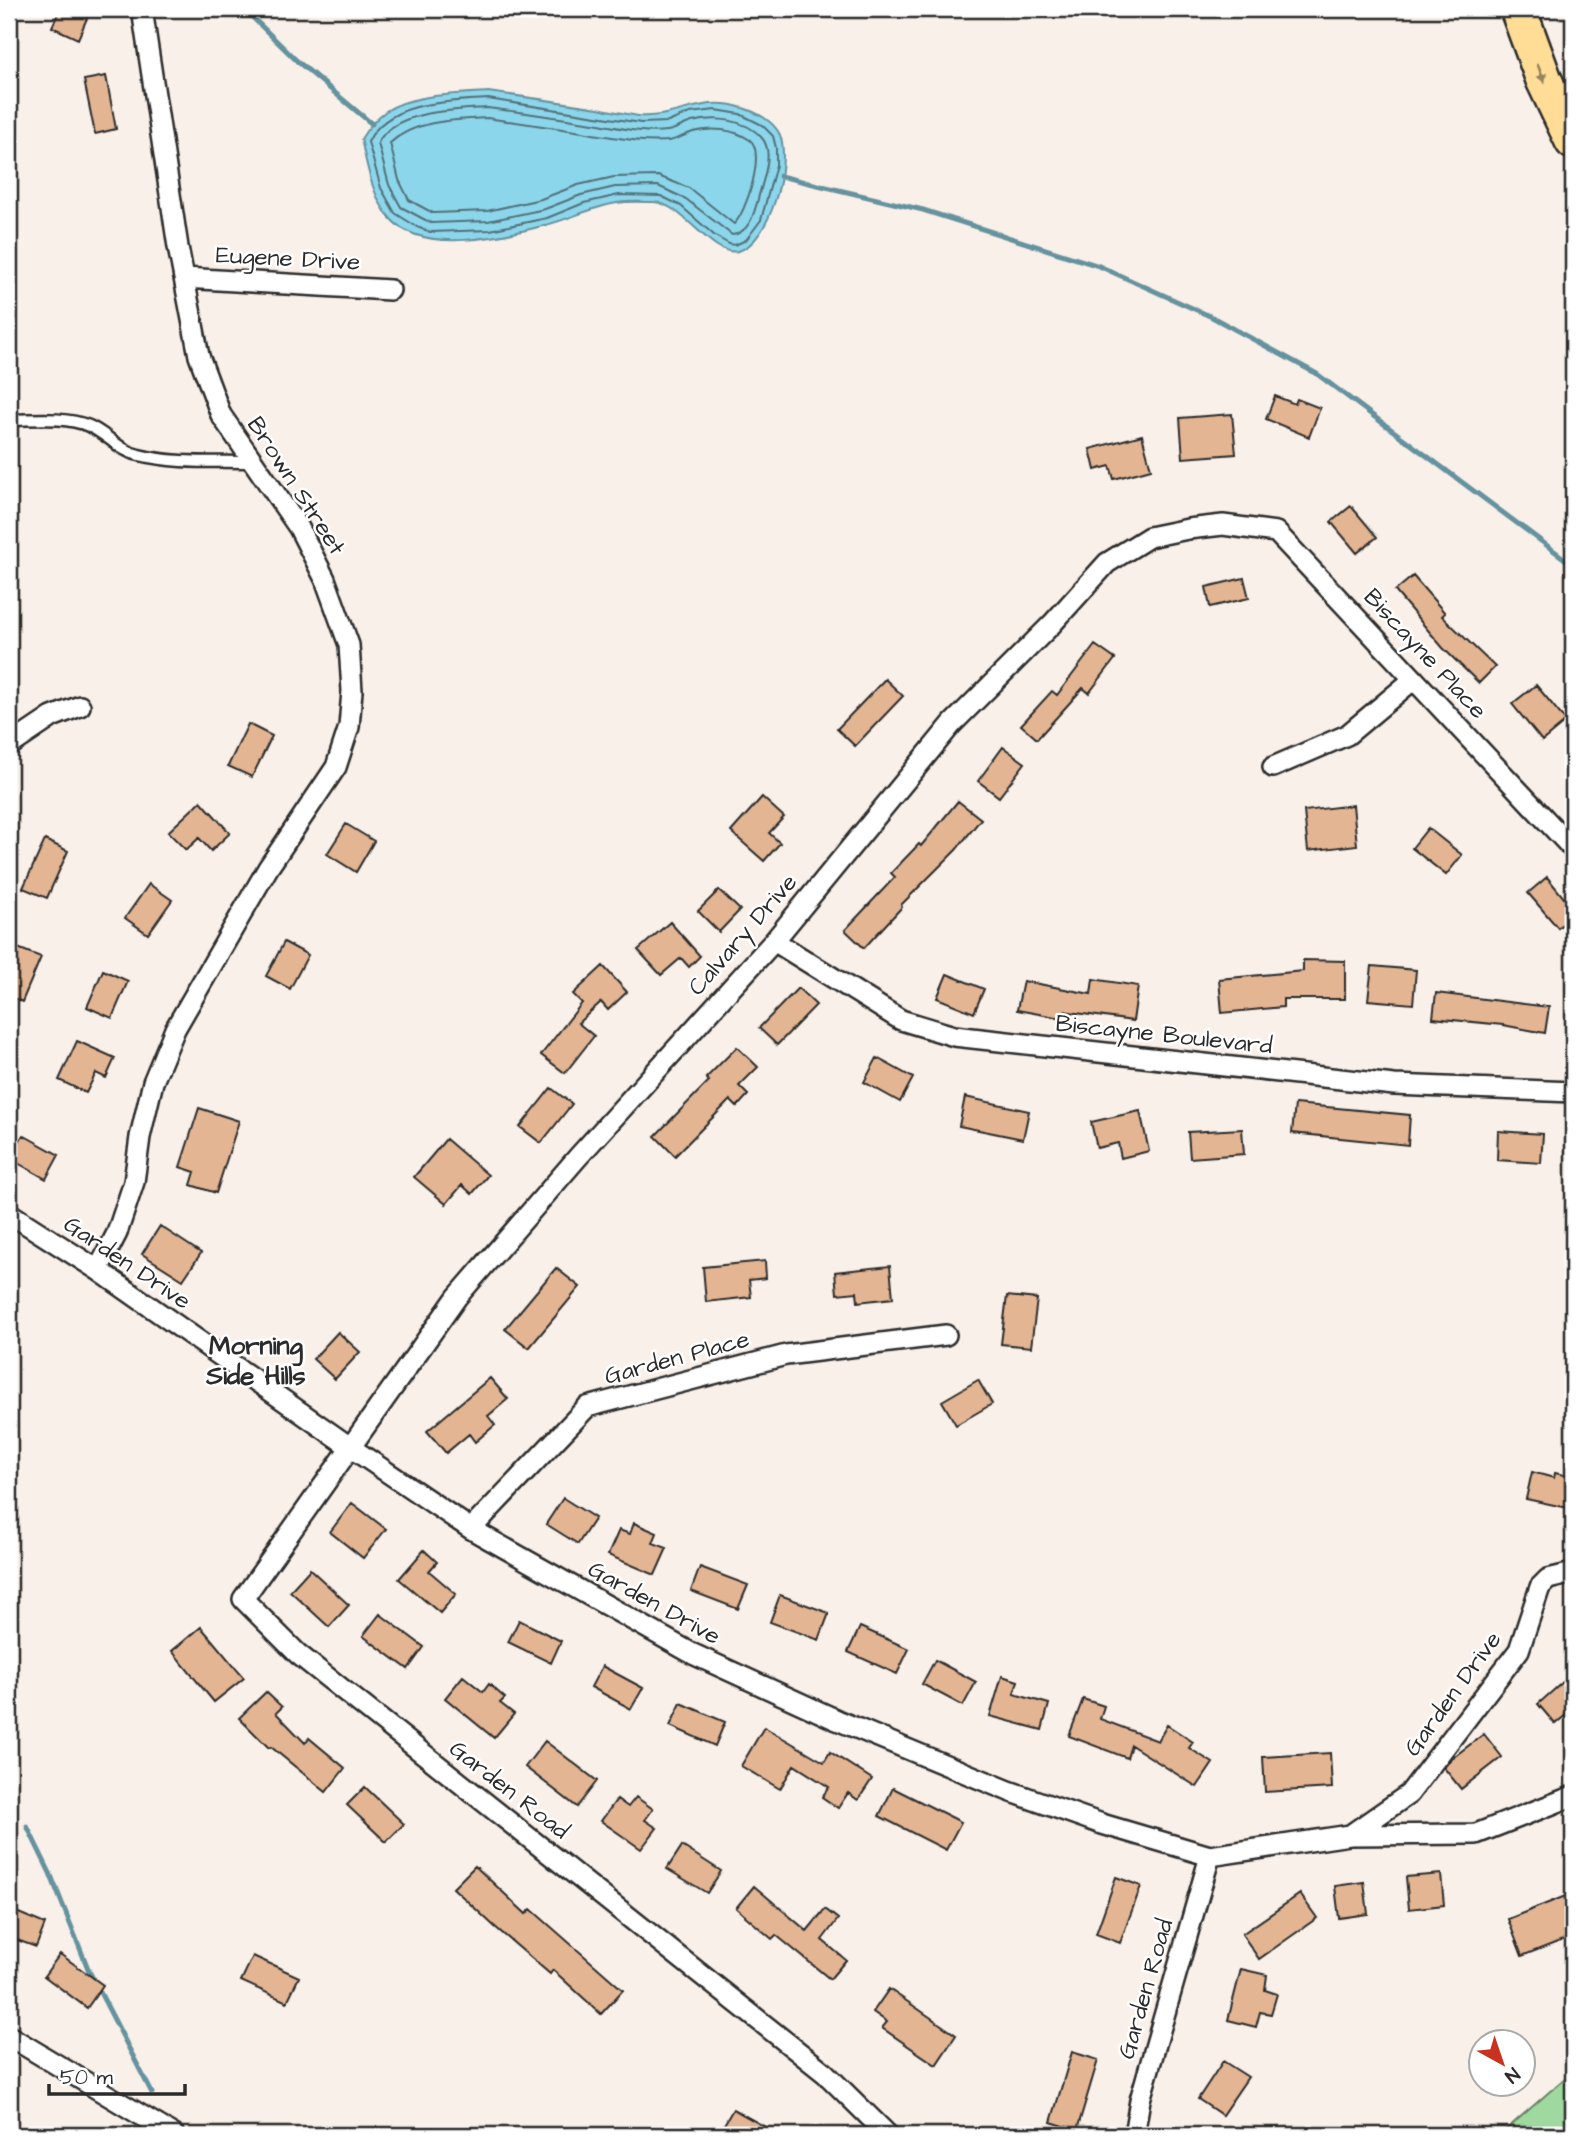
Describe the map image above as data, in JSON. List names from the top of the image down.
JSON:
{
  "streets": {
    "street": [
      "Eugene Drive",
      "Brown Street",
      "Biscayne Place",
      "Calvary Drive",
      "Biscayne Boulevard",
      "Garden Drive",
      "Garden Place",
      "Garden Road"
    ]
  },
  "crossings": [
    ["Eugene Drive", "Brown Street"],
    ["Brown Street", "Garden Drive"],
    ["Biscayne Place", "Calvary Drive"],
    ["Calvary Drive", "Biscayne Boulevard"],
    ["Calvary Drive", "Garden Drive"],
    ["Calvary Drive", "Garden Road"],
    ["Garden Drive", "Garden Place"],
    ["Garden Drive", "Garden Road"]
  ],
  "districts": ["Morning Side Hills"],
  "scale_bar": "50 m",
  "north": "bottom right"
}
